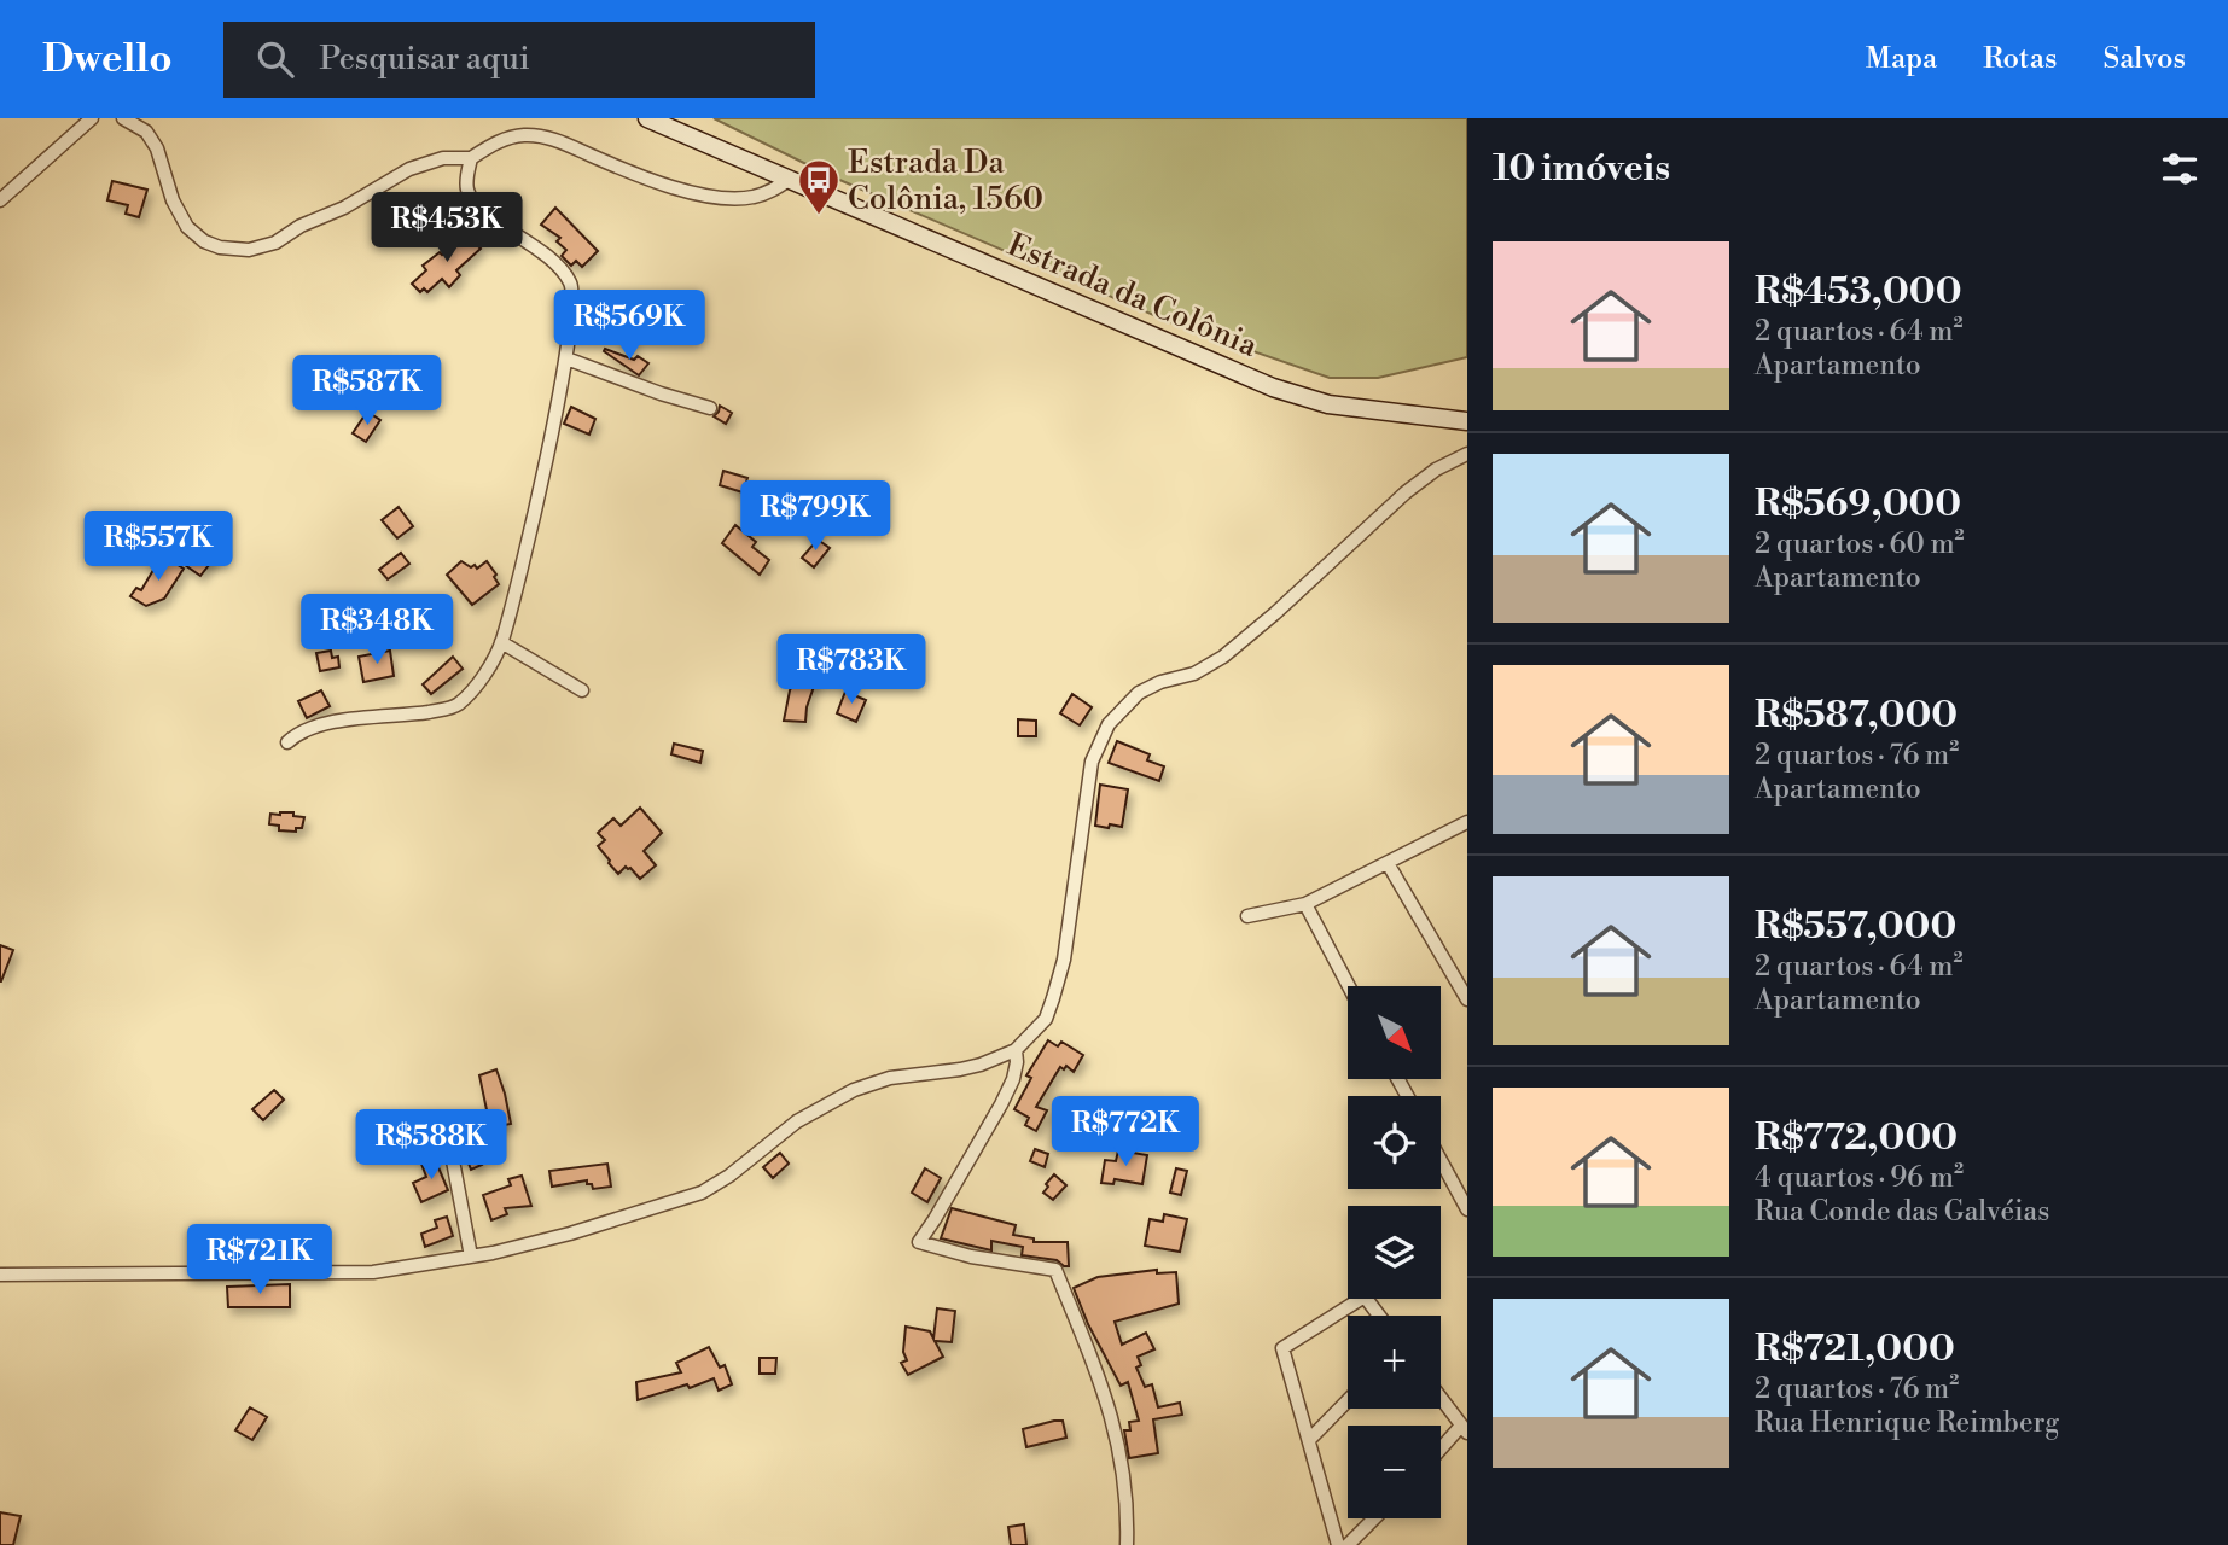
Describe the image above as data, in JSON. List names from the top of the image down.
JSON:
{
  "streets": {
    "main road": ["Estrada da Colônia"]
  },
  "places": {
    "bus stop": ["Estrada Da Colônia, 1560"]
  },
  "north": "bottom right",
  "page": {
    "header": "Dwello",
    "search": "Pesquisar aqui",
    "nav": ["Mapa", "Rotas", "Salvos"],
    "heading": "10 imóveis",
    "price": [
      "R$453K",
      "R$569K",
      "R$587K",
      "R$799K",
      "R$557K",
      "R$348K",
      "R$783K",
      "R$772K",
      "R$588K",
      "R$721K"
    ],
    "list": [
      {
        "name": "R$453,000",
        "note": "2 quartos · 64 m² · Apartamento"
      },
      {
        "name": "R$569,000",
        "note": "2 quartos · 60 m² · Apartamento"
      },
      {
        "name": "R$587,000",
        "note": "2 quartos · 76 m² · Apartamento"
      },
      {
        "name": "R$557,000",
        "note": "2 quartos · 64 m² · Apartamento"
      },
      {
        "name": "R$772,000",
        "note": "4 quartos · 96 m² · Rua Conde das Galvéias"
      },
      {
        "name": "R$721,000",
        "note": "2 quartos · 76 m² · Rua Henrique Reimberg"
      }
    ],
    "map_buttons": ["+", "−"]
  }
}
